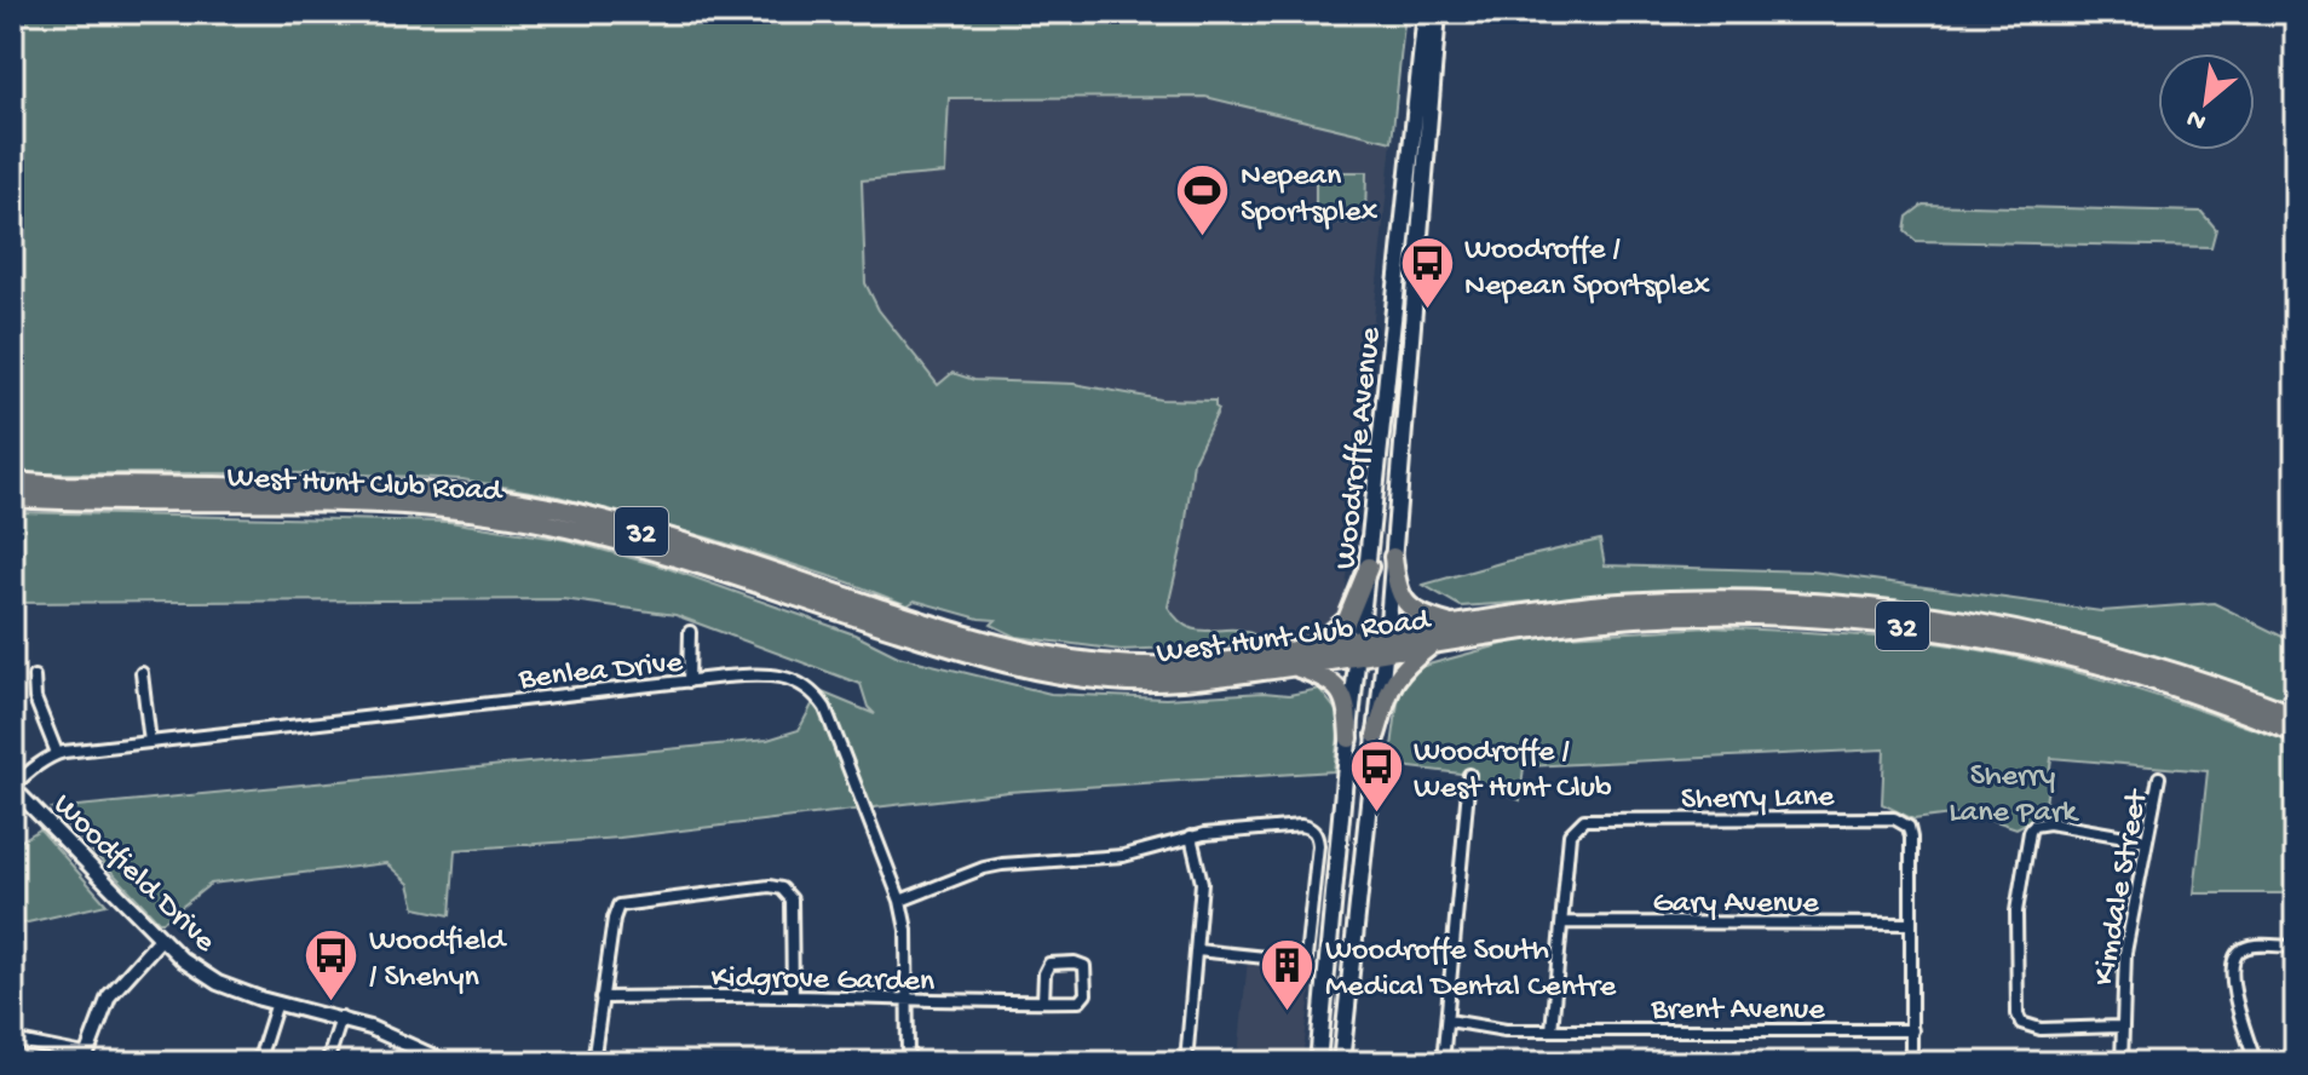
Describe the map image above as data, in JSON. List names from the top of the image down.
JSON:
{
  "streets": {
    "main road": ["Woodroffe Avenue", "West Hunt Club Road", "32"],
    "street": [
      "Benlea Drive",
      "Sherry Lane",
      "Woodfield Drive",
      "Kimdale Street",
      "Gary Avenue",
      "Kidgrove Garden",
      "Brent Avenue"
    ]
  },
  "crossings": [
    ["Woodroffe Avenue", "West Hunt Club Road"],
    ["Benlea Drive", "Kidgrove Garden"],
    ["Sherry Lane", "Gary Avenue"],
    ["Sherry Lane", "Brent Avenue"]
  ],
  "parks": ["Sherry Lane Park"],
  "places": {
    "sports": ["Nepean Sportsplex"],
    "bus stop": ["Woodroffe / Nepean Sportsplex", "Woodroffe / West Hunt Club", "Woodfield / Shehyn"],
    "building": ["Woodroffe South Medical Dental Centre"]
  },
  "north": "bottom left"
}
